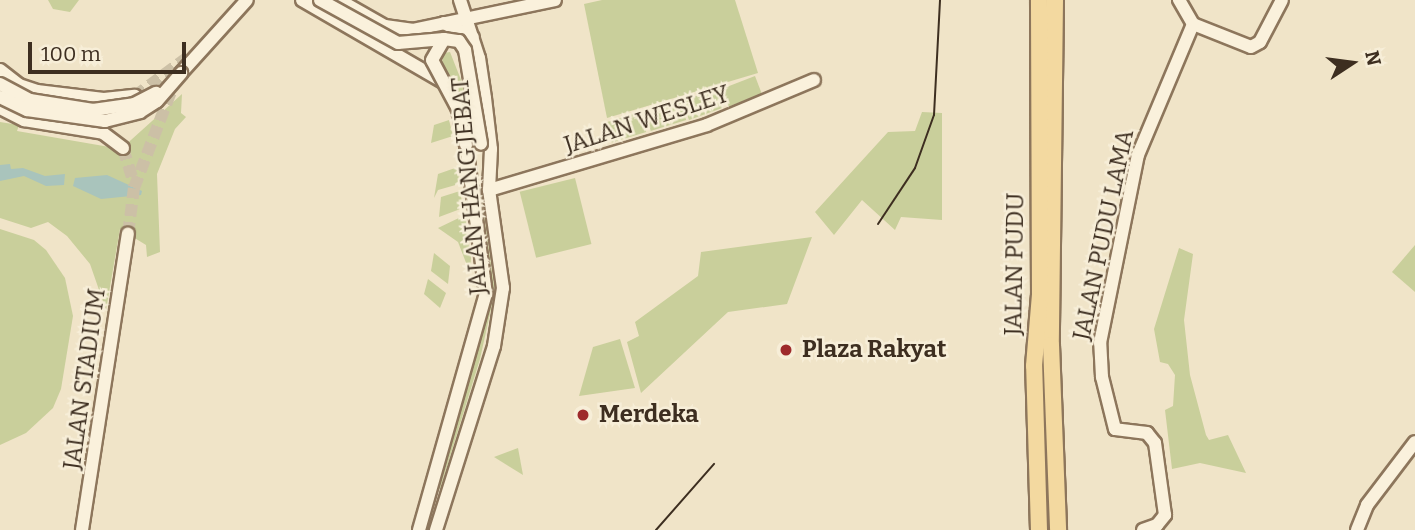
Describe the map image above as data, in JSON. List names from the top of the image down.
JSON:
{
  "streets": {
    "main road": ["JALAN PUDU"],
    "street": [
      "JALAN WESLEY",
      "JALAN HANG JEBAT",
      "JALAN PUDU LAMA",
      "JALAN STADIUM"
    ]
  },
  "crossings": [
    ["JALAN WESLEY", "JALAN HANG JEBAT"]
  ],
  "places": ["Plaza Rakyat", "Merdeka"],
  "scale_bar": "100 m",
  "north": "right"
}
